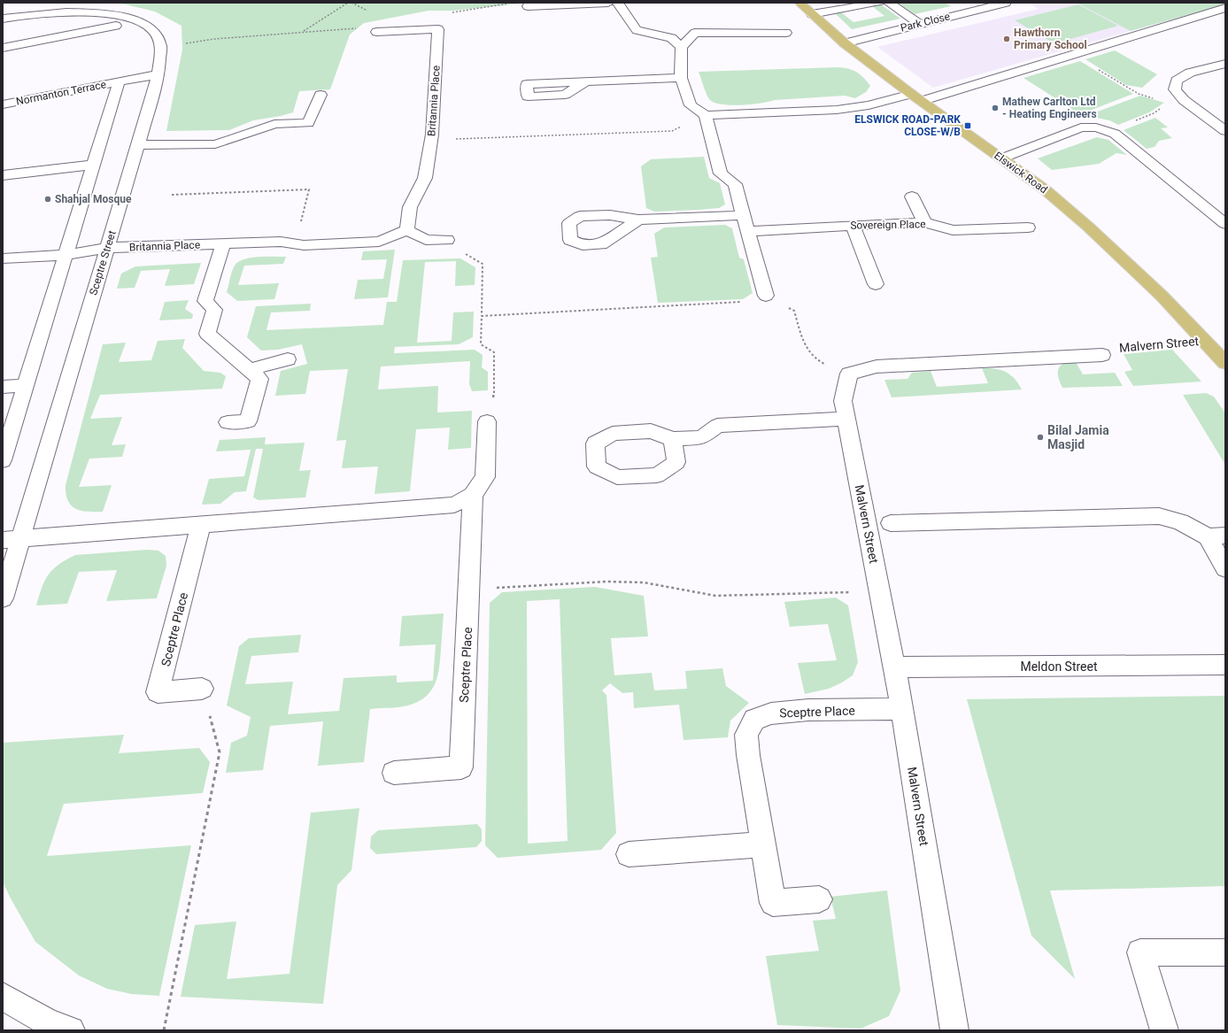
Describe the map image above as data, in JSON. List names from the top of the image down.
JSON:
{
  "streets": {
    "main road": ["Elswick Road"],
    "street": [
      "Park Close",
      "Normanton Terrace",
      "Britannia Place",
      "Sovereign Place",
      "Sceptre Street",
      "Malvern Street",
      "Sceptre Place",
      "Meldon Street"
    ]
  },
  "crossings": [
    ["Park Close", "Elswick Road"],
    ["Normanton Terrace", "Sceptre Street"],
    ["Britannia Place", "Sceptre Street"],
    ["Elswick Road", "Malvern Street"],
    ["Malvern Street", "Sceptre Place"],
    ["Malvern Street", "Meldon Street"]
  ],
  "places": {
    "other": [
      "Hawthorn Primary School",
      "Mathew Carlton Ltd - Heating Engineers",
      "Shahjal Mosque",
      "Bilal Jamia Masjid"
    ],
    "transit": ["ELSWICK ROAD-PARK CLOSE-W/B"]
  }
}
